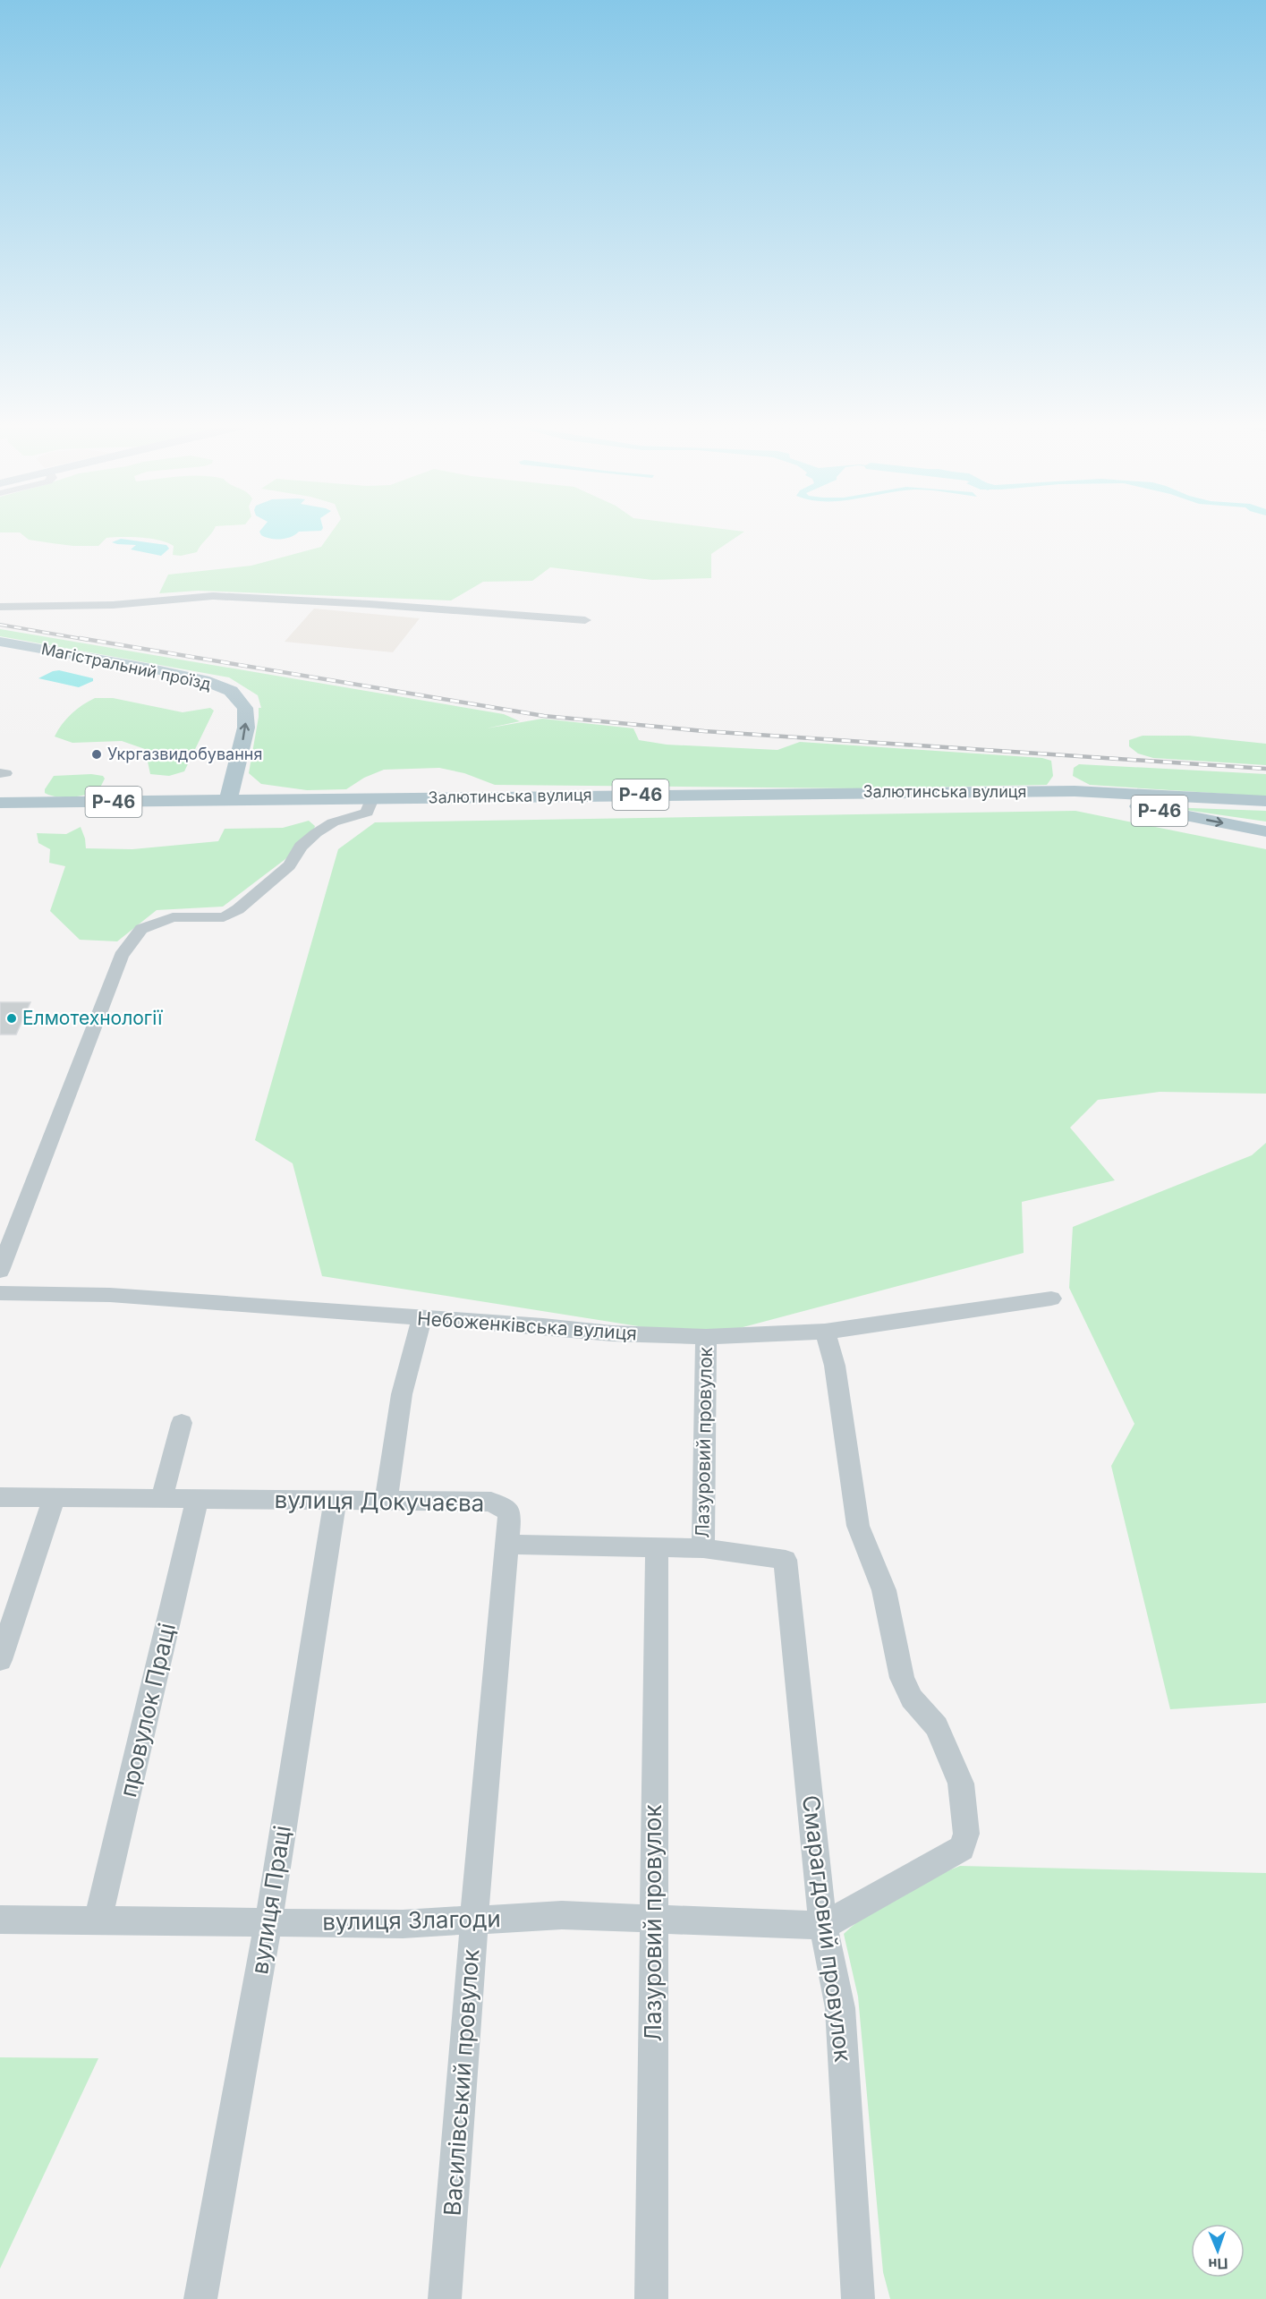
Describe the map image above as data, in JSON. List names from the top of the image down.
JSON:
{
  "streets": {
    "main road": ["Магістральний проїзд", "Залютинська вулиця", "Р-46"],
    "street": [
      "Небоженківська вулиця",
      "Лазуровий провулок",
      "вулиця Докучаєва",
      "провулок Праці",
      "вулиця Праці",
      "вулиця Злагоди",
      "Смарагдовий провулок",
      "Василівський провулок"
    ]
  },
  "crossings": [
    ["Магістральний проїзд", "Залютинська вулиця"],
    ["Залютинська вулиця", "Р-46"],
    ["Небоженківська вулиця", "Лазуровий провулок"],
    ["Лазуровий провулок", "вулиця Злагоди"],
    ["Лазуровий провулок", "Смарагдовий провулок"],
    ["вулиця Докучаєва", "провулок Праці"],
    ["вулиця Докучаєва", "вулиця Праці"],
    ["вулиця Докучаєва", "Василівський провулок"],
    ["провулок Праці", "вулиця Злагоди"],
    ["вулиця Праці", "вулиця Злагоди"],
    ["вулиця Злагоди", "Смарагдовий провулок"],
    ["вулиця Злагоди", "Василівський провулок"]
  ],
  "places": ["Укргазвидобування", "Елмотехнології"],
  "north": "bottom"
}
